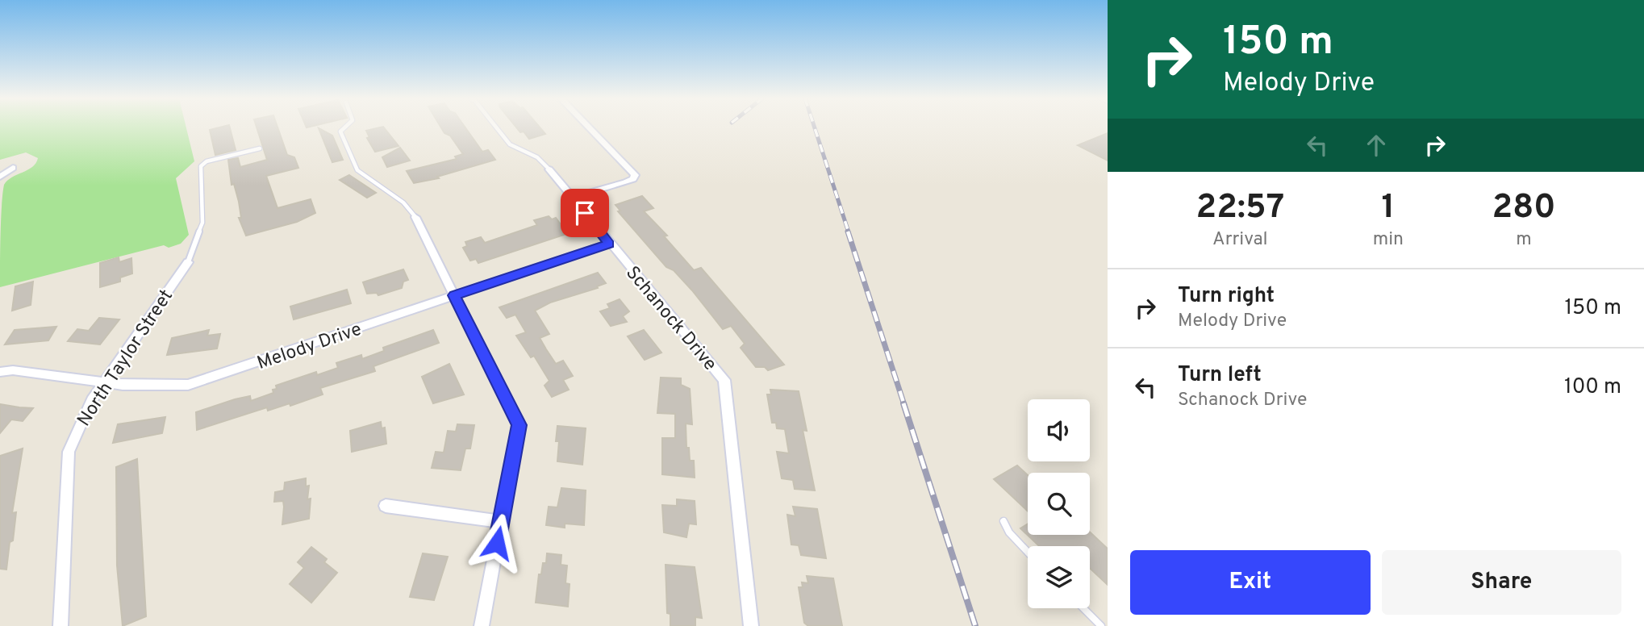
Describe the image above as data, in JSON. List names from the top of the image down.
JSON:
{
  "streets": {
    "street": ["Schanock Drive", "Melody Drive", "North Taylor Street"]
  },
  "crossings": [
    ["Schanock Drive", "Melody Drive"],
    ["Melody Drive", "North Taylor Street"]
  ],
  "page": {
    "turn": ["150 m", "Melody Drive"],
    "eta": [
      "22:57",
      "Arrival",
      "1",
      "min",
      "280",
      "m"
    ],
    "list": [
      {
        "name": "Turn right",
        "note": "Melody Drive",
        "value": "150 m"
      },
      {
        "name": "Turn left",
        "note": "Schanock Drive",
        "value": "100 m"
      }
    ],
    "buttons": ["Exit", "Share"]
  }
}
